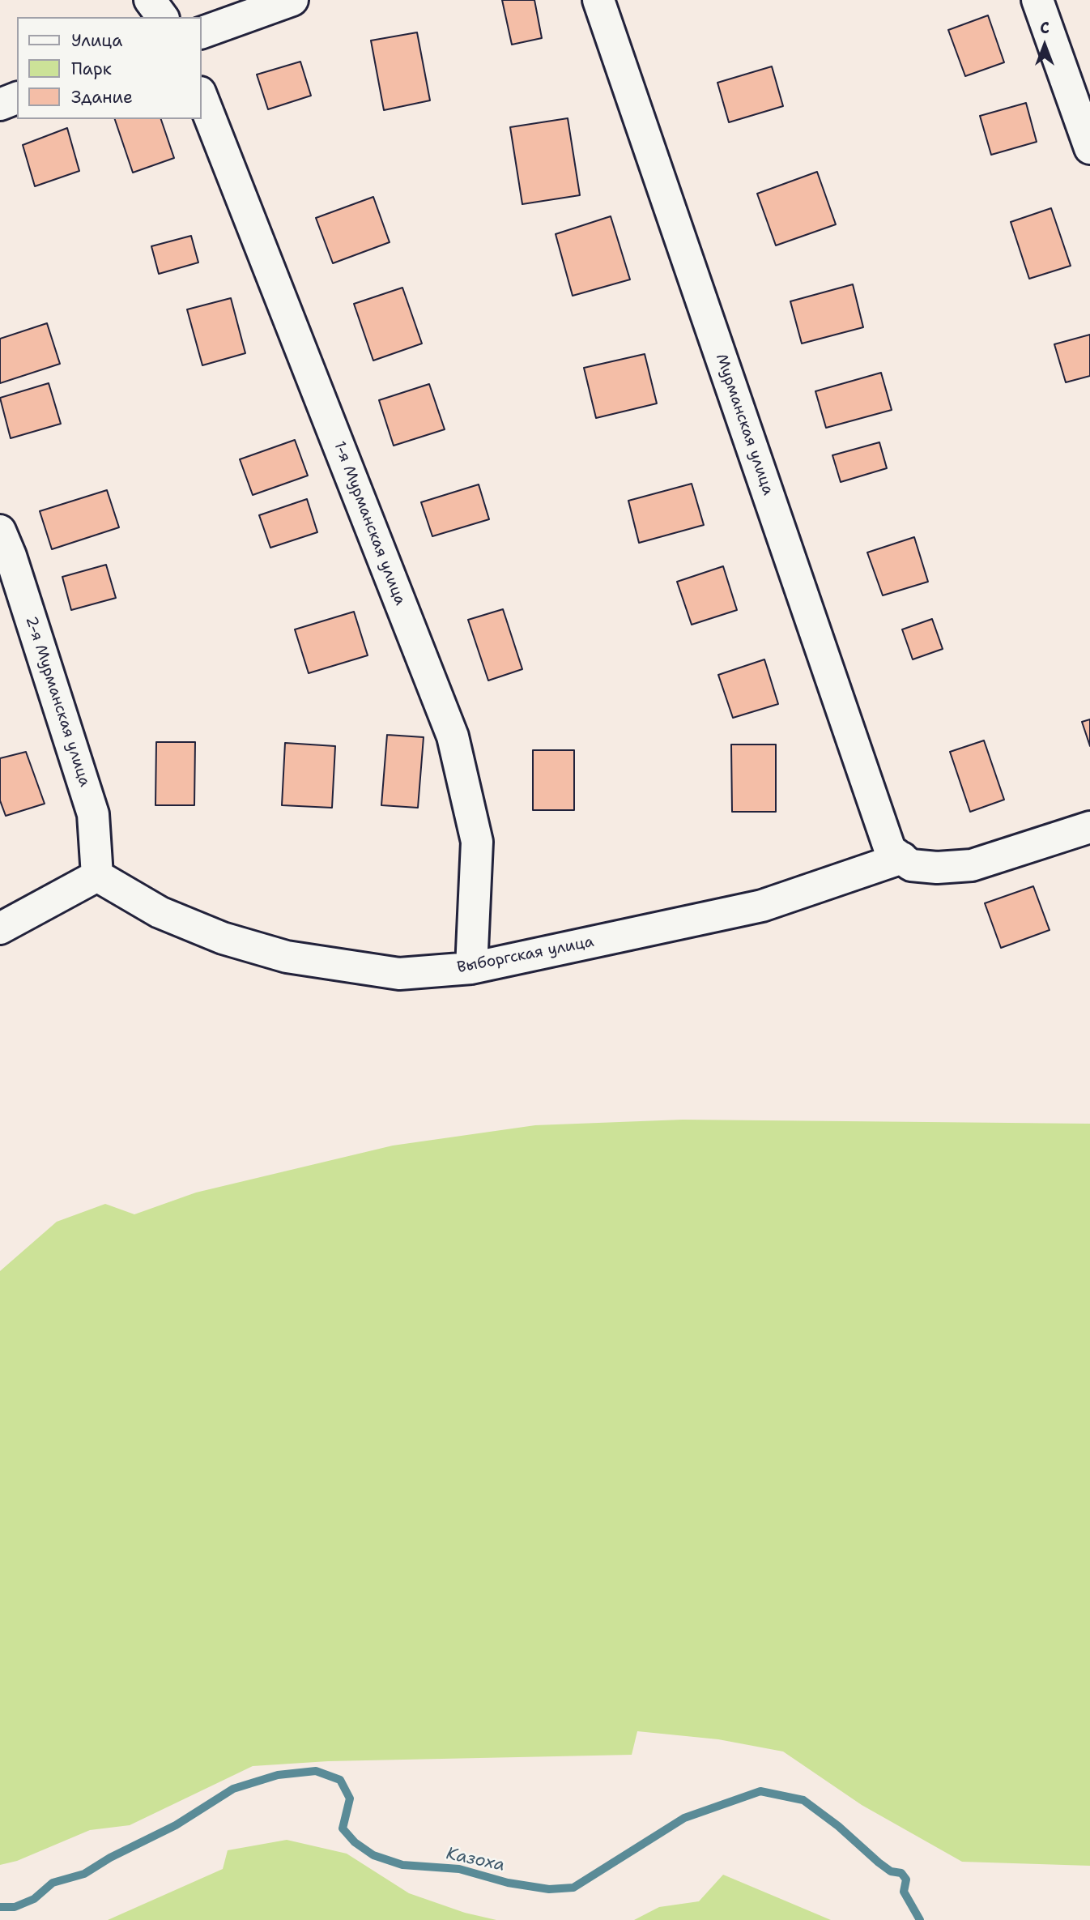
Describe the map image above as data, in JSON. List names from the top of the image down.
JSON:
{
  "streets": {
    "street": [
      "Мурманская улица",
      "1-я Мурманская улица",
      "2-я Мурманская улица",
      "Выборгская улица"
    ]
  },
  "crossings": [
    ["Мурманская улица", "Выборгская улица"],
    ["1-я Мурманская улица", "Выборгская улица"],
    ["2-я Мурманская улица", "Выборгская улица"]
  ],
  "water": ["Казоха"],
  "legend": ["Улица", "Парк", "Здание"],
  "north": "top"
}
